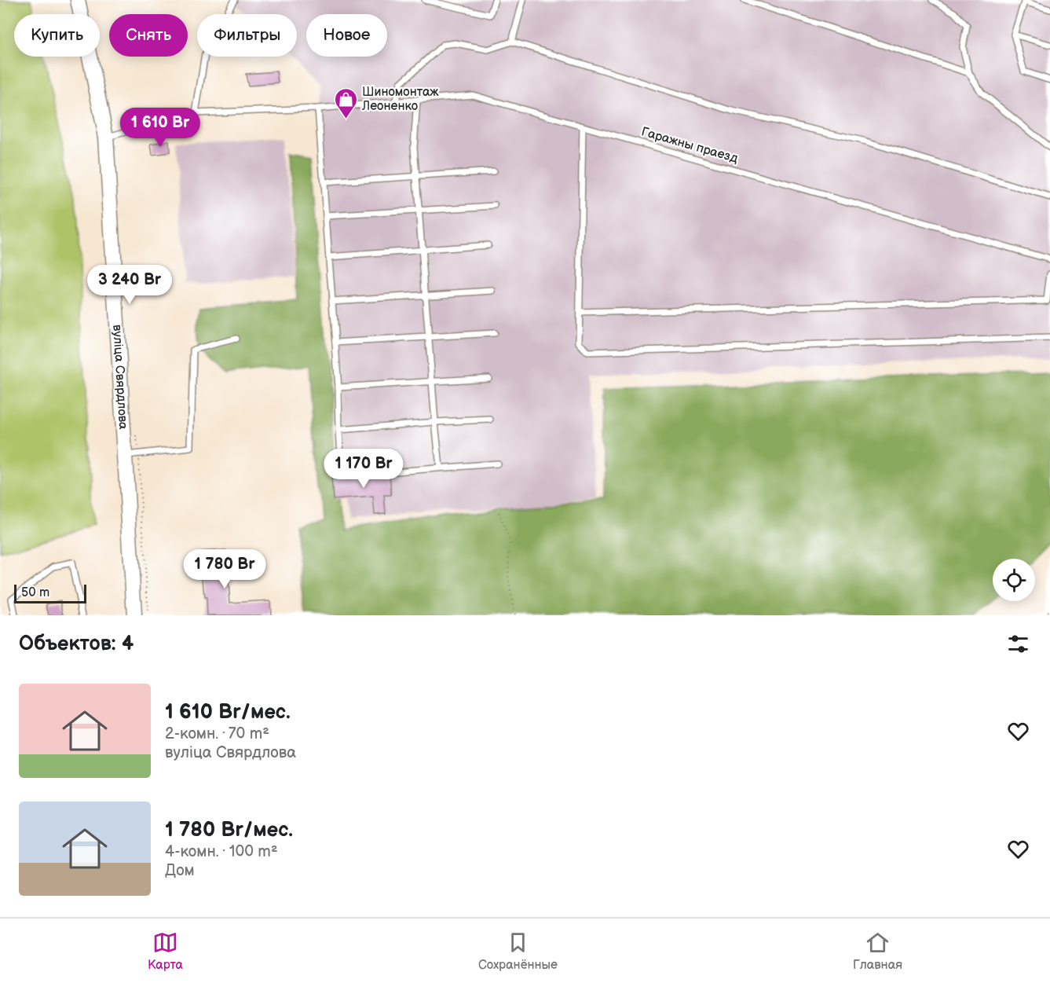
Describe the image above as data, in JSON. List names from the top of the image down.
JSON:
{
  "streets": {
    "main road": ["вуліца Свярдлова"],
    "lane": ["Гаражны праезд"]
  },
  "crossings": [
    ["Гаражны праезд", "вуліца Свярдлова"]
  ],
  "places": {
    "shop": ["Шиномонтаж Леоненко"]
  },
  "scale_bar": "50 m",
  "page": {
    "chip": [
      "Купить",
      "Снять",
      "Фильтры",
      "Новое"
    ],
    "price": [
      "1 610 Br",
      "3 240 Br",
      "1 170 Br",
      "1 780 Br"
    ],
    "scale": "50 m",
    "heading": "Объектов: 4",
    "list": [
      {
        "name": "1 610 Br/мес.",
        "note": "2-комн. · 70 m² · вуліца Свярдлова"
      },
      {
        "name": "1 780 Br/мес.",
        "note": "4-комн. · 100 m² · Дом"
      }
    ],
    "tabs": ["Карта", "Сохранённые", "Главная"]
  }
}
